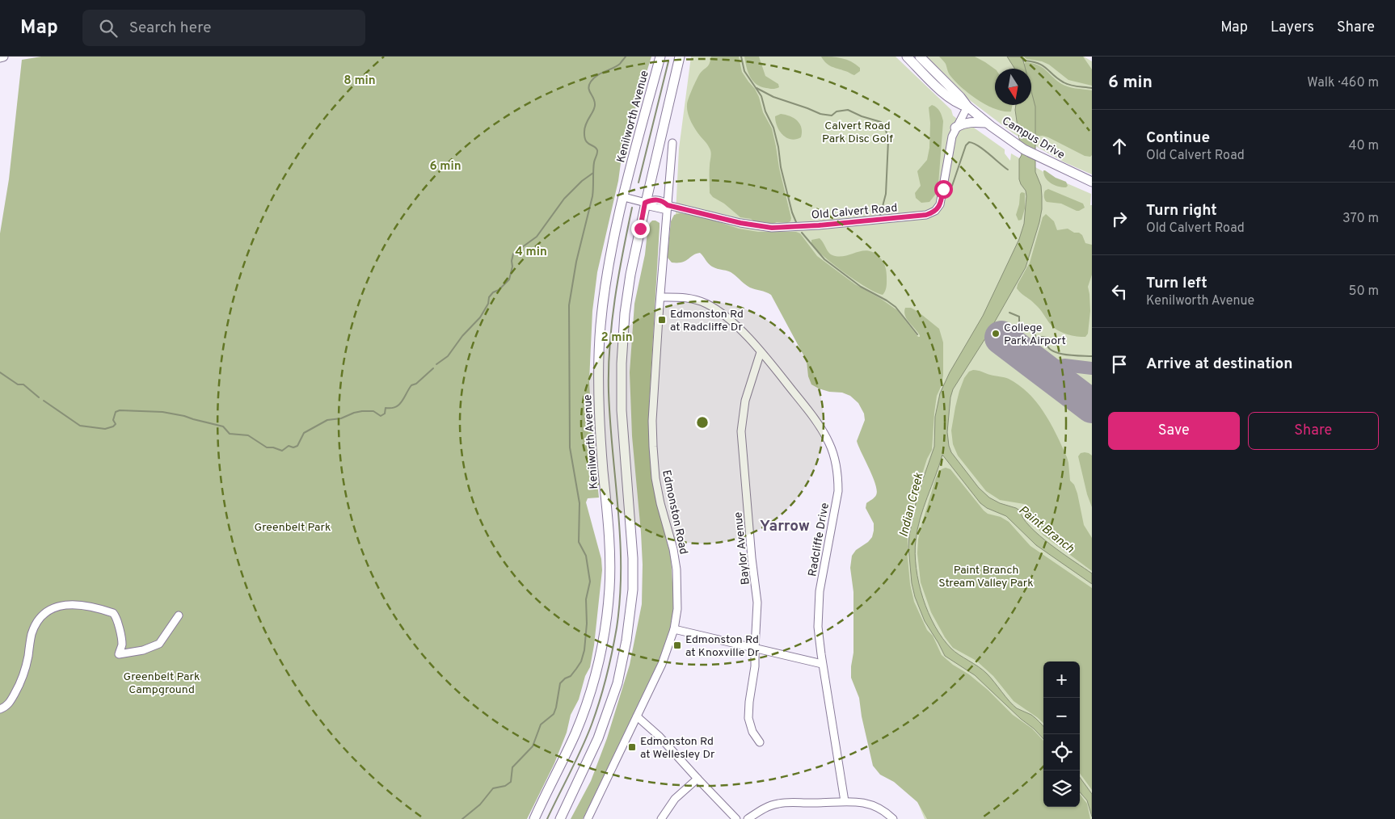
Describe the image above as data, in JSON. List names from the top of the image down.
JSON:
{
  "streets": {
    "main road": ["Kenilworth Avenue", "Campus Drive"],
    "street": [
      "Old Calvert Road",
      "Edmonston Road",
      "Radcliffe Drive",
      "Baylor Avenue"
    ]
  },
  "crossings": [
    ["Kenilworth Avenue", "Old Calvert Road"],
    ["Campus Drive", "Old Calvert Road"],
    ["Old Calvert Road", "Edmonston Road"],
    ["Edmonston Road", "Radcliffe Drive"],
    ["Radcliffe Drive", "Baylor Avenue"]
  ],
  "districts": ["Yarrow"],
  "water": ["Indian Creek", "Paint Branch"],
  "parks": [
    "Calvert Road Park Disc Golf",
    "Greenbelt Park",
    "Paint Branch Stream Valley Park",
    "Greenbelt Park Campground"
  ],
  "places": {
    "transit": ["Edmonston Rd at Radcliffe Dr", "Edmonston Rd at Knoxville Dr", "Edmonston Rd at Wellesley Dr"],
    "other": ["College Park Airport"]
  },
  "north": "bottom",
  "page": {
    "header": "Map",
    "search": "Search here",
    "nav": ["Map", "Layers", "Share"],
    "heading": ["6 min", "Walk · 460 m"],
    "list": [
      ["Continue", "Old Calvert Road", "40 m"],
      ["Turn right", "Old Calvert Road", "370 m"],
      ["Turn left", "Kenilworth Avenue", "50 m"],
      "Arrive at destination"
    ],
    "buttons": ["Save", "Share"],
    "map_buttons": ["+", "−"]
  },
  "rings": [
    "8 min",
    "6 min",
    "4 min",
    "2 min"
  ]
}
